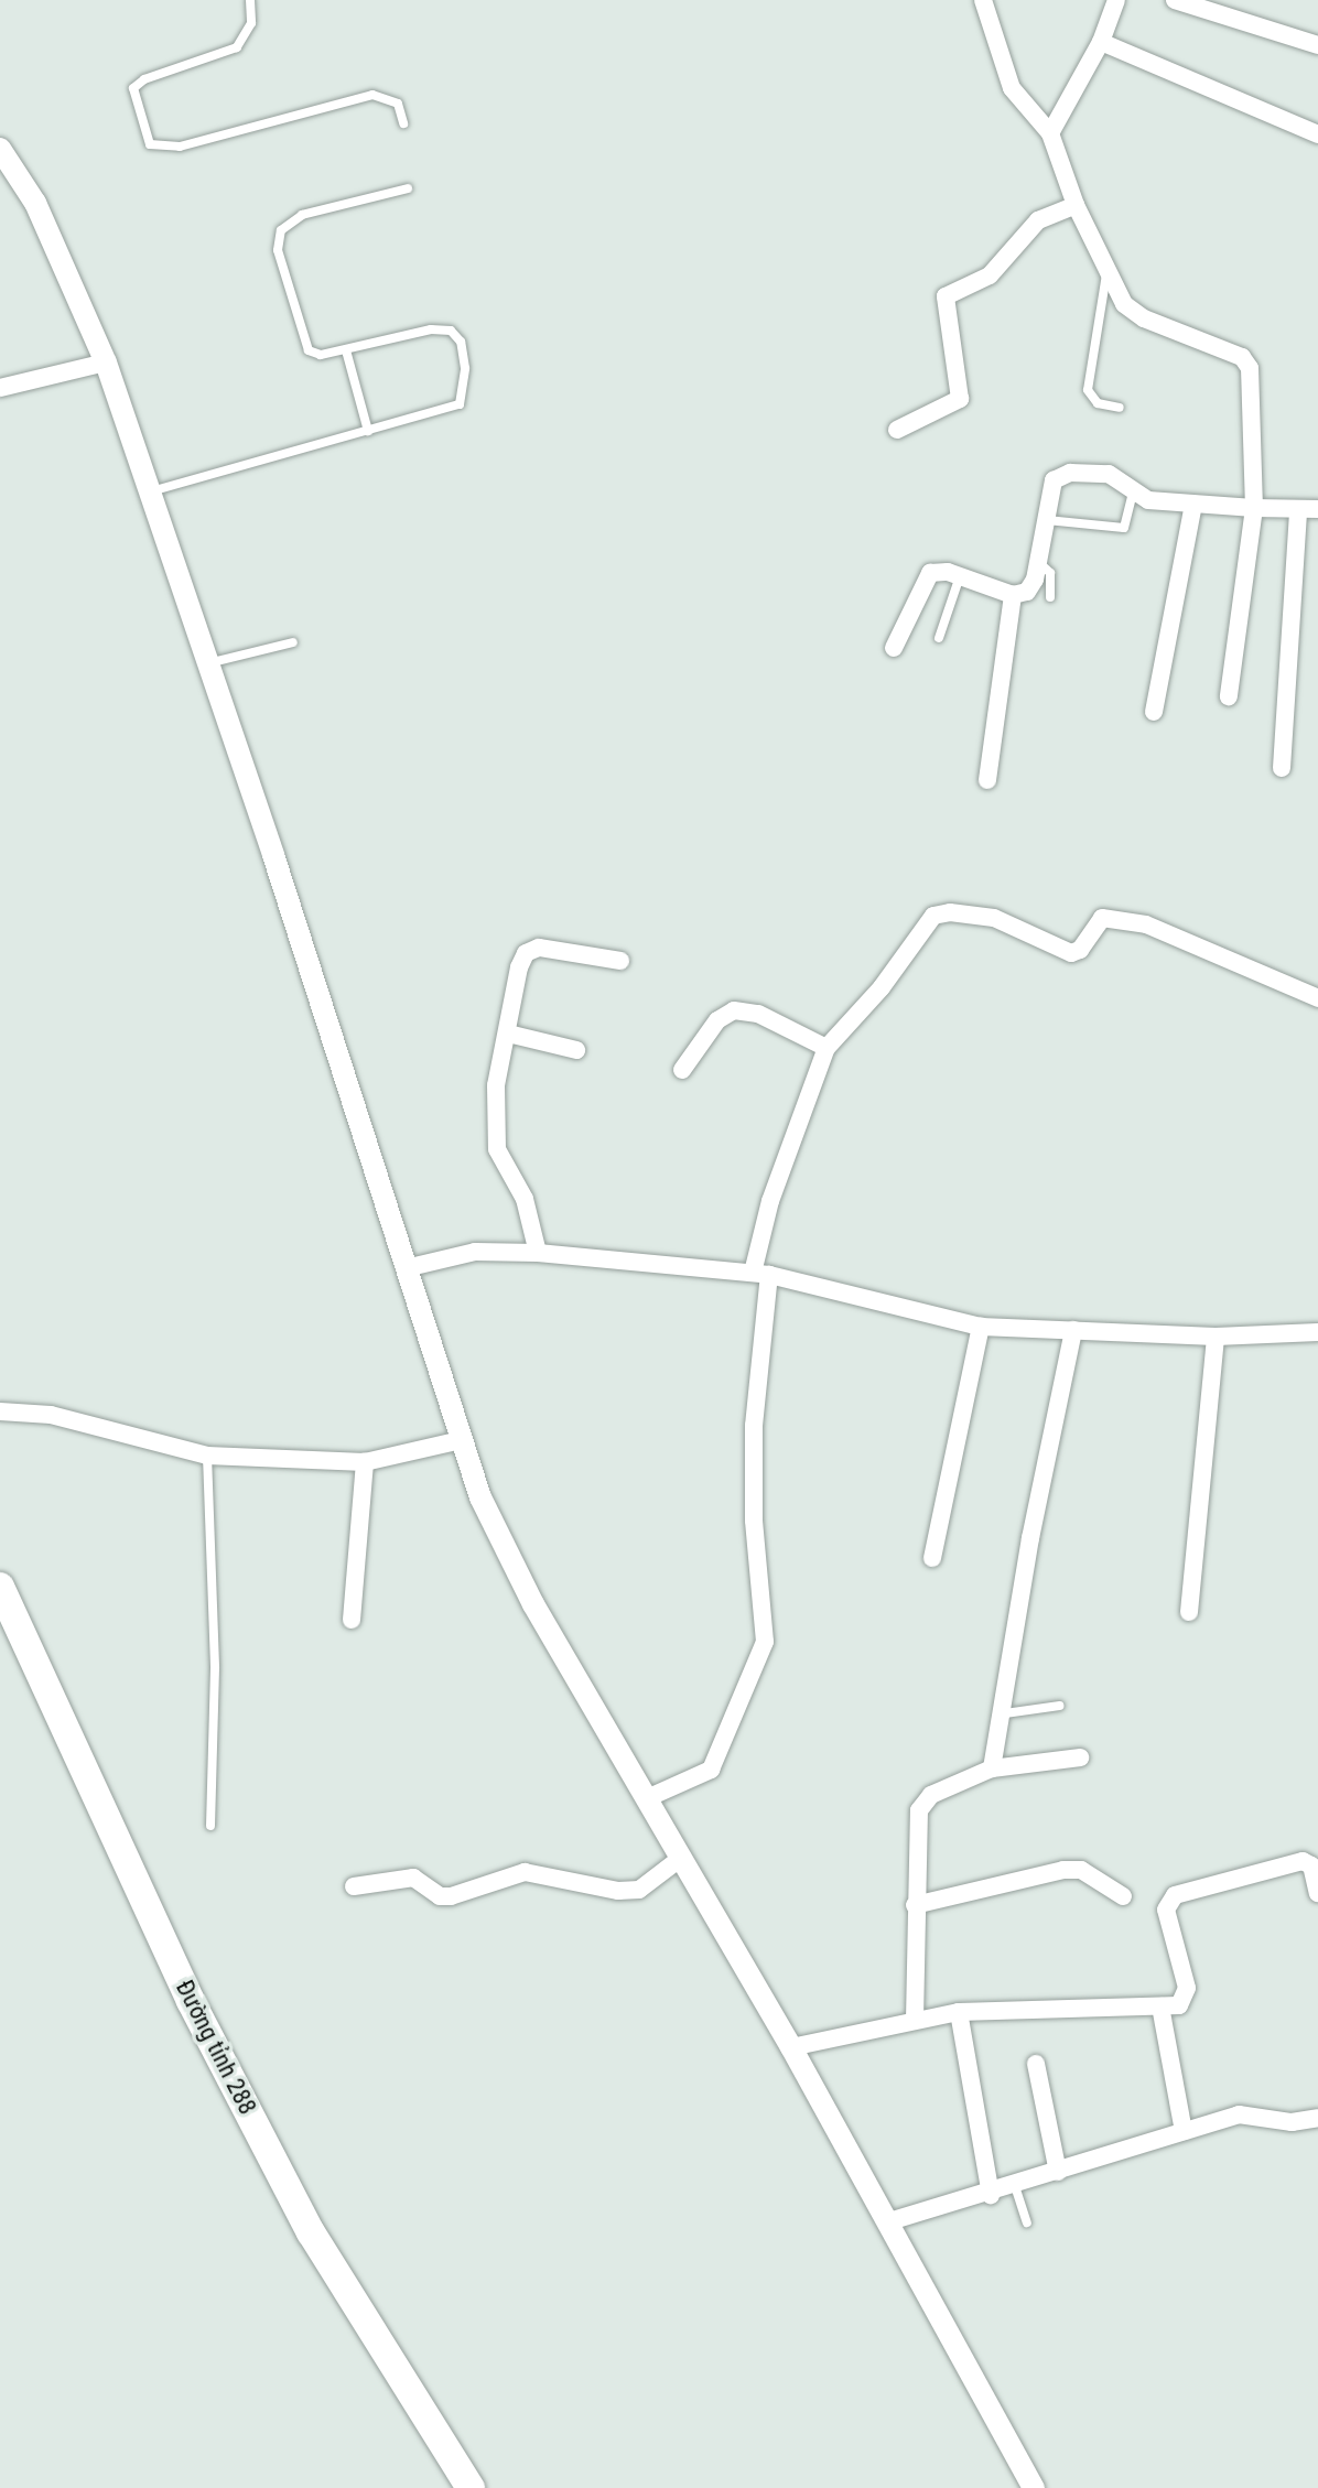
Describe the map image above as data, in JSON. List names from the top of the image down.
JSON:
{
  "streets": {
    "main road": ["Đường tỉnh 288"]
  }
}
